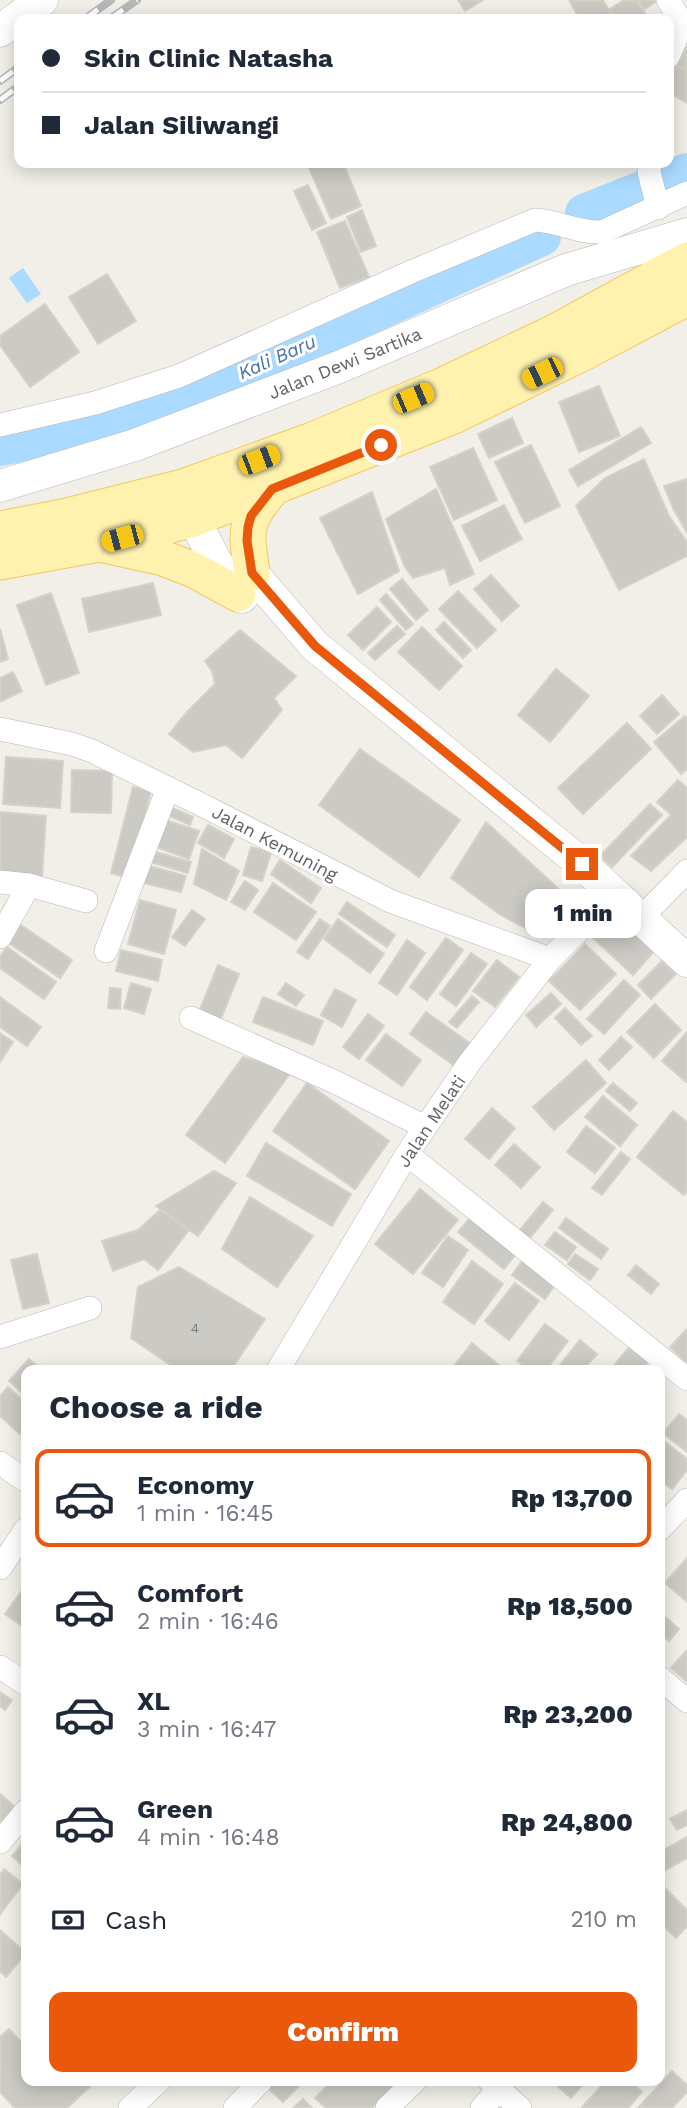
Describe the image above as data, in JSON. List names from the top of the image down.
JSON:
{
  "streets": {
    "main road": ["Jalan Dewi Sartika"],
    "street": ["Jalan Kemuning", "Jalan Melati"]
  },
  "crossings": [
    ["Jalan Kemuning", "Jalan Melati"]
  ],
  "water": ["Kali Baru"],
  "house_numbers": ["4"],
  "page": {
    "banner": ["Skin Clinic Natasha", "Jalan Siliwangi"],
    "bubble": "1 min",
    "heading": "Choose a ride",
    "list": [
      {
        "name": "Economy",
        "note": "1 min · 16:45",
        "value": "Rp 13,700"
      },
      {
        "name": "Comfort",
        "note": "2 min · 16:46",
        "value": "Rp 18,500"
      },
      {
        "name": "XL",
        "note": "3 min · 16:47",
        "value": "Rp 23,200"
      },
      {
        "name": "Green",
        "note": "4 min · 16:48",
        "value": "Rp 24,800"
      }
    ],
    "pay": ["Cash", "210 m"],
    "buttons": "Confirm"
  }
}
